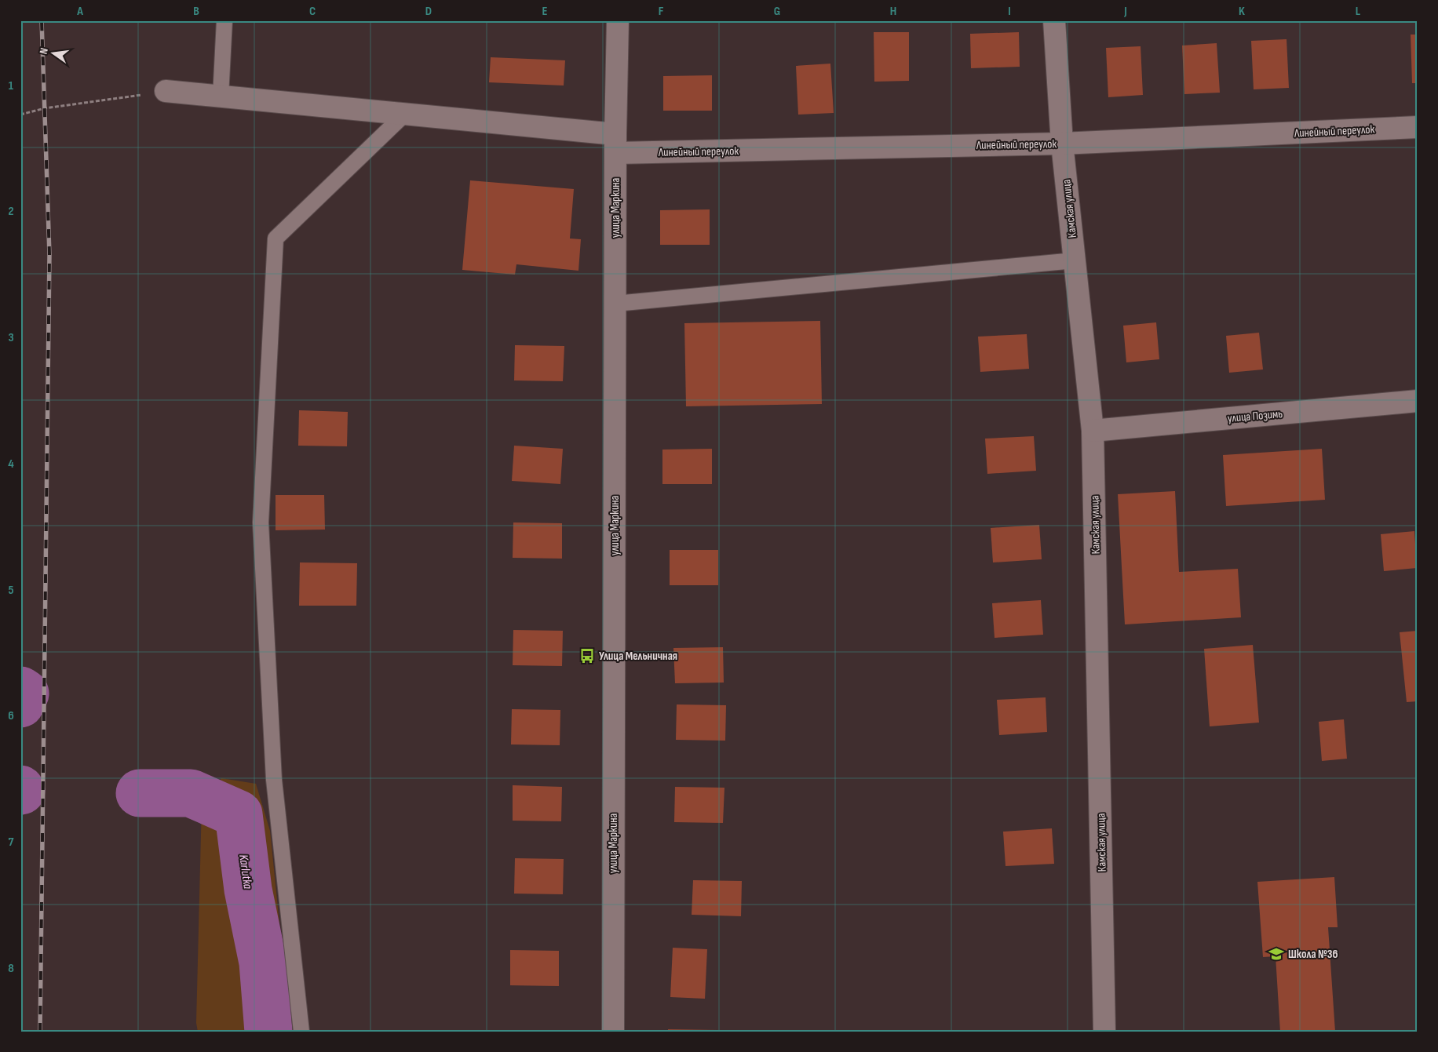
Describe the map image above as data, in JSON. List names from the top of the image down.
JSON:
{
  "streets": {
    "street": [
      "Линейный переулок",
      "улица Маркина",
      "Камская улица",
      "улица Позимь"
    ]
  },
  "crossings": [
    ["Линейный переулок", "улица Маркина"],
    ["Линейный переулок", "Камская улица"],
    ["Камская улица", "улица Позимь"]
  ],
  "water": ["Karlutka"],
  "places": {
    "bus stop": ["Улица Мельничная"],
    "school or university": ["Школа №36"]
  },
  "north": "left",
  "grid": {
    "columns": [
      "A",
      "B",
      "C",
      "D",
      "E",
      "F",
      "G",
      "H",
      "I",
      "J",
      "K",
      "L"
    ],
    "rows": [
      "1",
      "2",
      "3",
      "4",
      "5",
      "6",
      "7",
      "8"
    ]
  }
}
